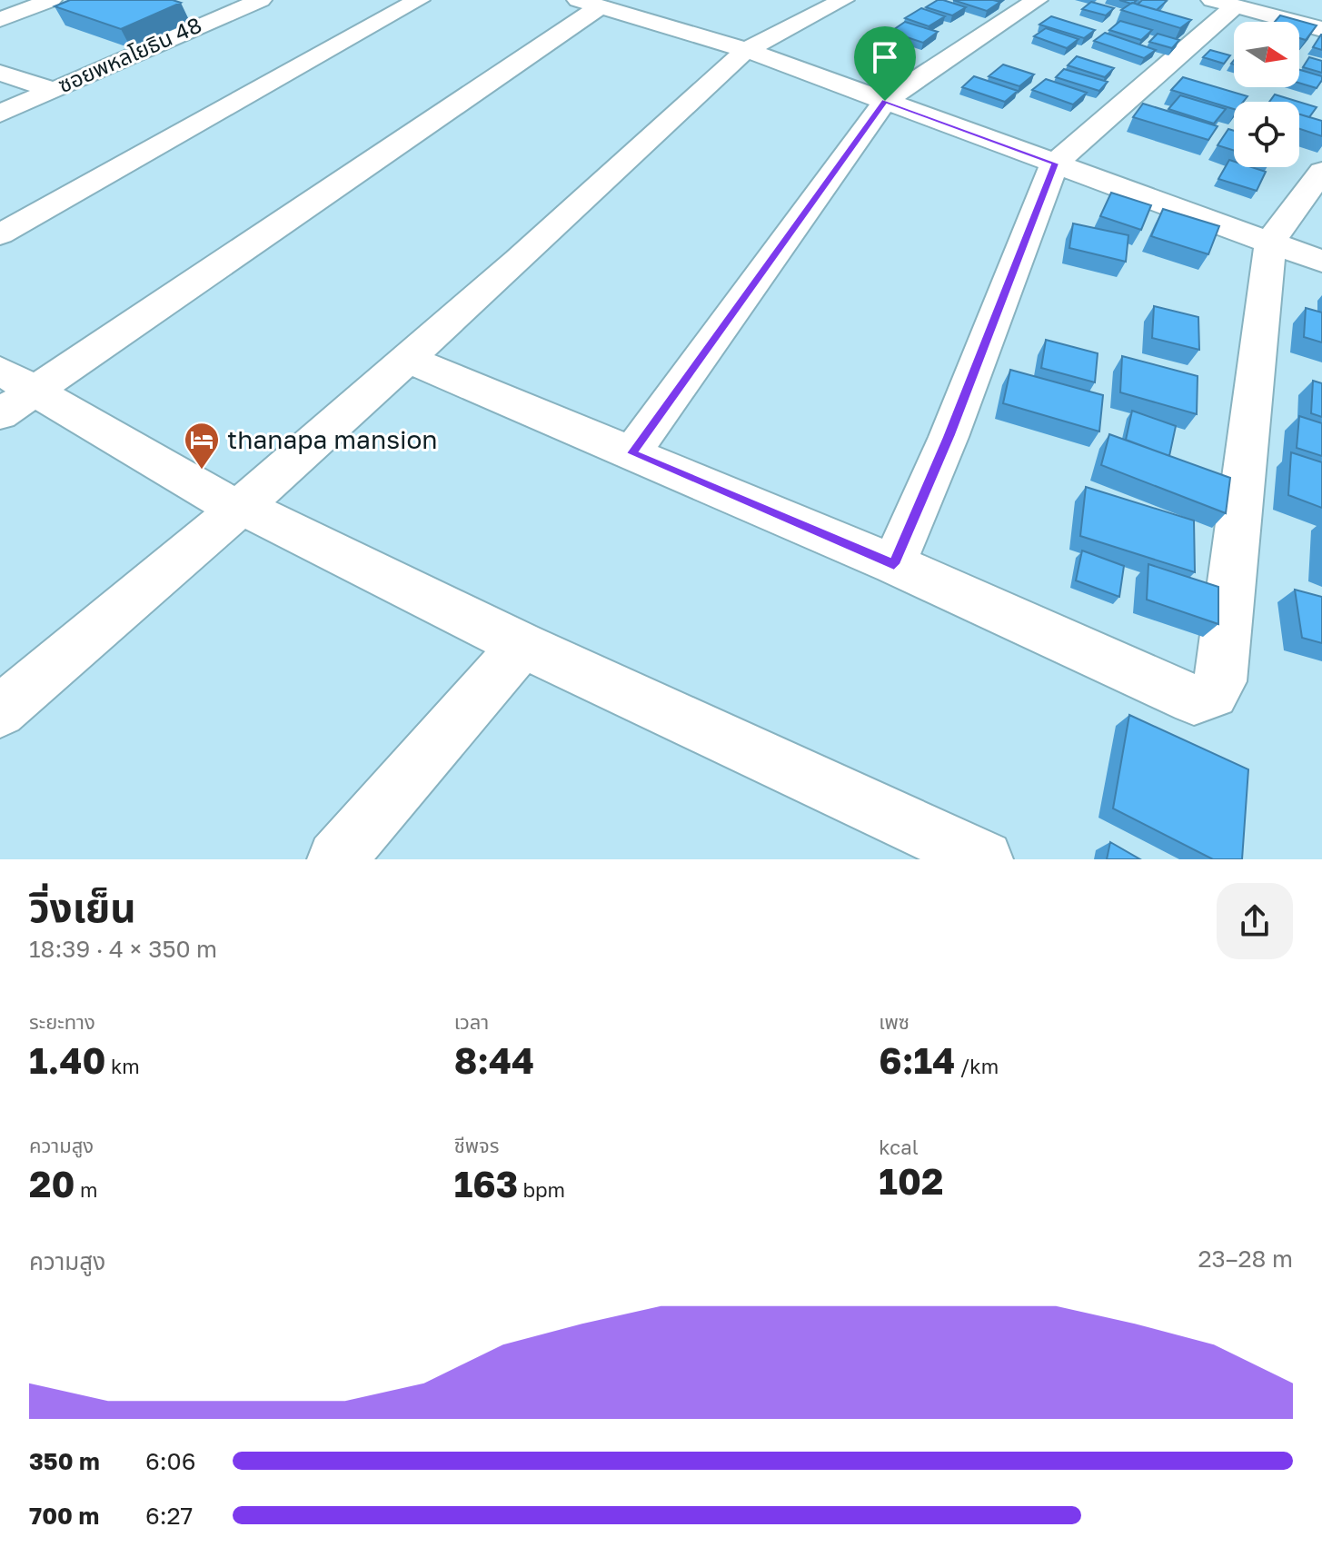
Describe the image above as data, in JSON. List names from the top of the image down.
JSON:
{
  "streets": {
    "street": ["ซอยพหลโยธิน 48"]
  },
  "places": {
    "hotel": ["thanapa mansion"]
  },
  "north": "right",
  "page": {
    "heading": ["วิ่งเย็น", "18:39 · 4 × 350 m"],
    "stats": [
      ["ระยะทาง", "1.40 km"],
      ["เวลา", "8:44"],
      ["เพซ", "6:14 /km"],
      ["ความสูง", "20 m"],
      ["ชีพจร", "163 bpm"],
      ["kcal", "102"]
    ],
    "chart": ["ความสูง", "23–28 m"],
    "list": [
      {
        "name": "350 m",
        "note": "6:06"
      },
      {
        "name": "700 m",
        "note": "6:27"
      }
    ]
  }
}
